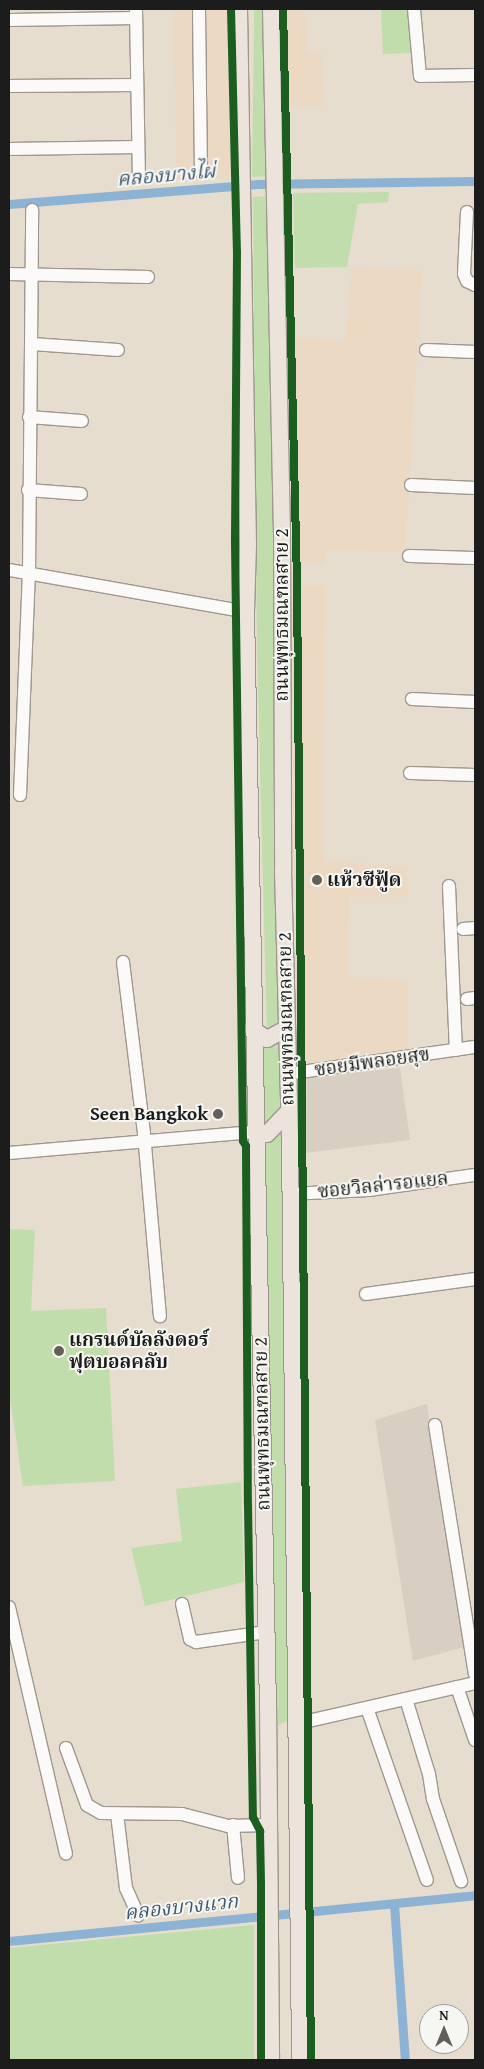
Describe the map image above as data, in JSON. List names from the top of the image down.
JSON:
{
  "streets": {
    "main road": ["ถนนพุทธมณฑลสาย 2"],
    "street": ["ซอยมีพลอยสุข", "ซอยวิลล่ารอแยล"]
  },
  "crossings": [
    ["ถนนพุทธมณฑลสาย 2", "ซอยมีพลอยสุข"],
    ["ถนนพุทธมณฑลสาย 2", "ซอยวิลล่ารอแยล"]
  ],
  "water": ["คลองบางไผ่", "คลองบางแวก"],
  "places": ["แห้วซีฟู้ด", "Seen Bangkok", "แกรนด์บัลลังดอร์ ฟุตบอลคลับ"],
  "north": "top"
}
